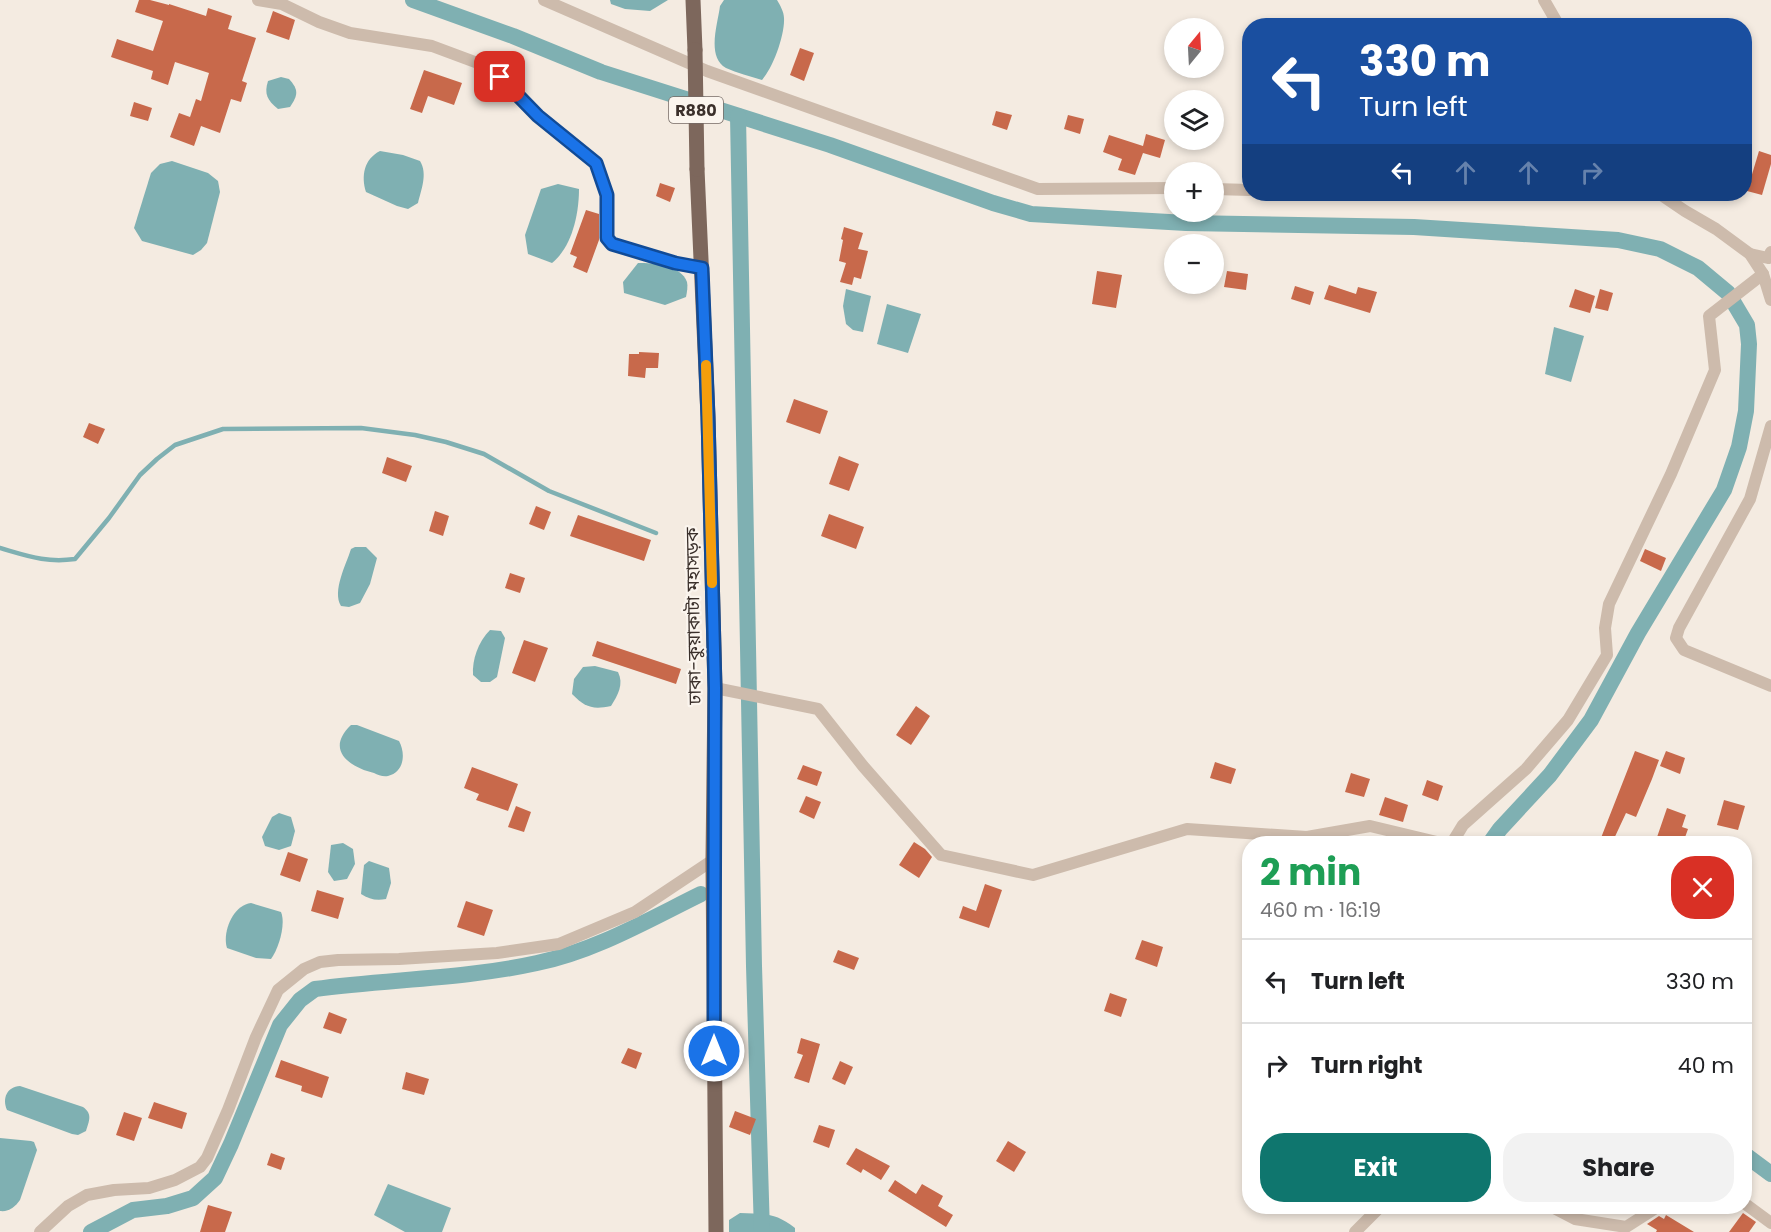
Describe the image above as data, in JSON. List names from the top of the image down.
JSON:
{
  "streets": {
    "main road": ["R880", "ঢাকা-কুয়াকাটা মহাসড়ক"]
  },
  "north": "top",
  "page": {
    "map_buttons": ["+", "−"],
    "turn": ["330 m", "Turn left"],
    "heading": ["2 min", "460 m · 16:19"],
    "list": [
      {
        "name": "Turn left",
        "value": "330 m"
      },
      {
        "name": "Turn right",
        "value": "40 m"
      }
    ],
    "buttons": ["Exit", "Share"]
  }
}
